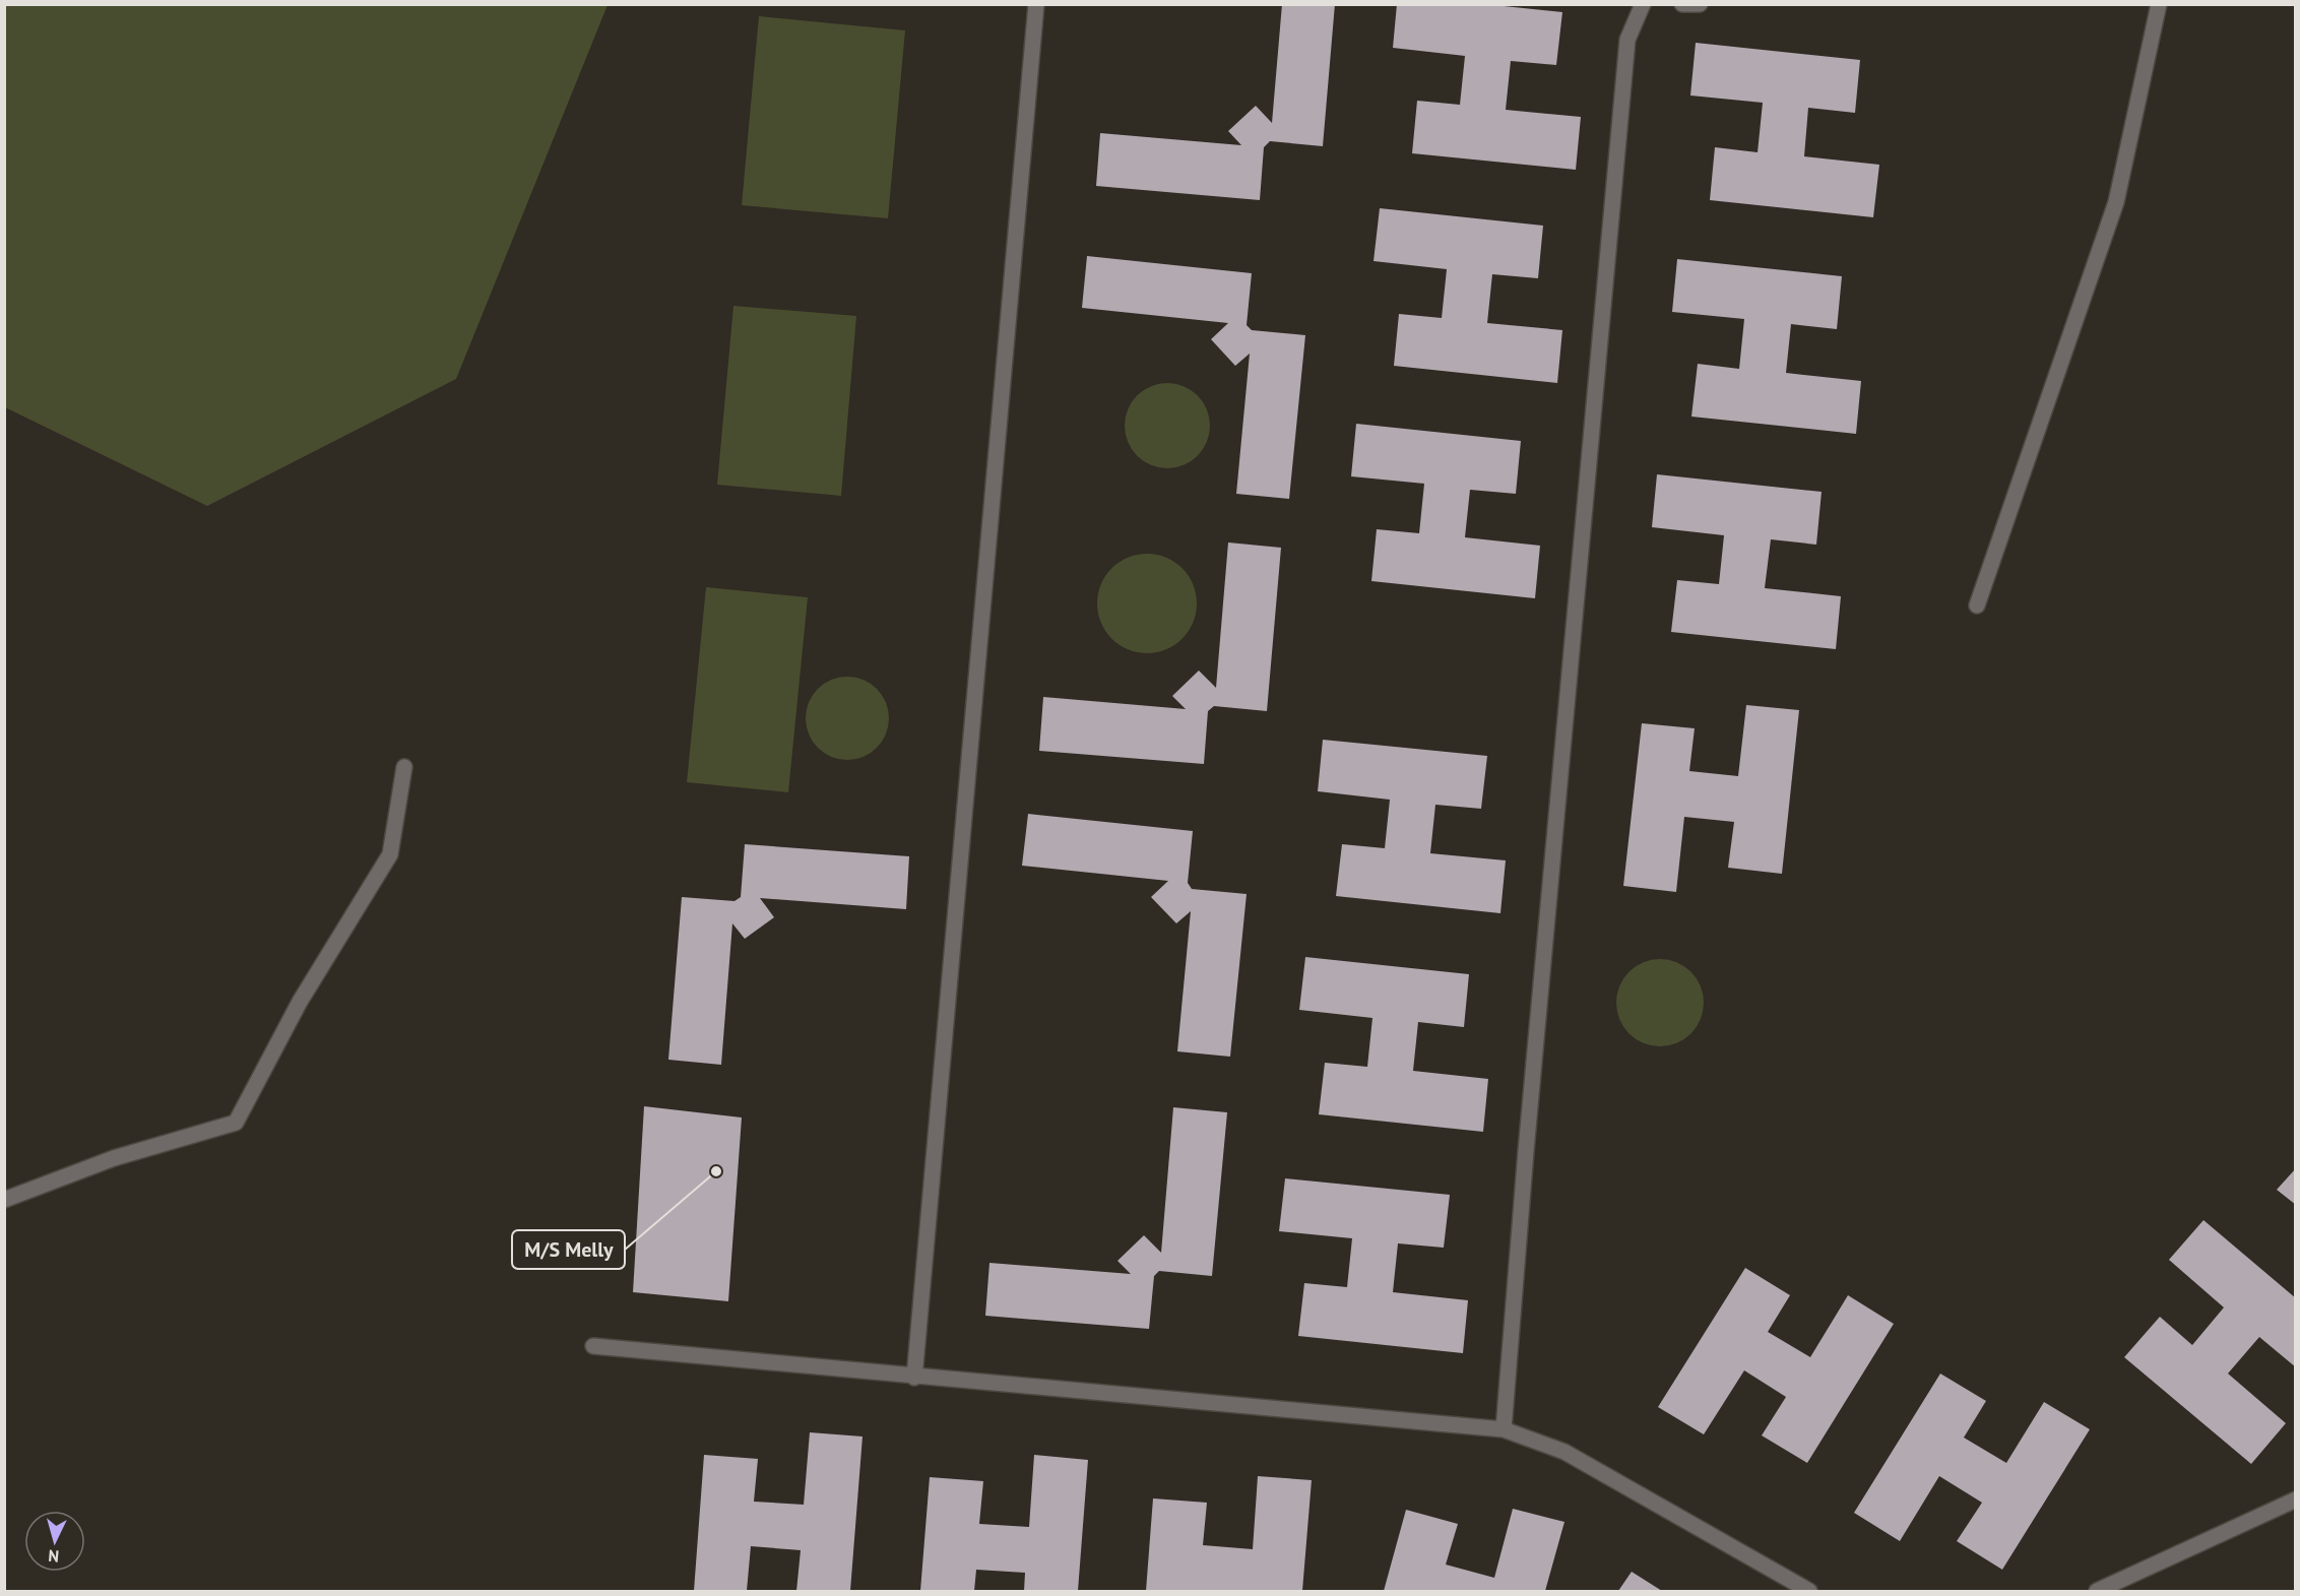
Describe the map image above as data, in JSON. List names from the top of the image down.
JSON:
{
  "places": ["M/S Melly"],
  "north": "bottom"
}
